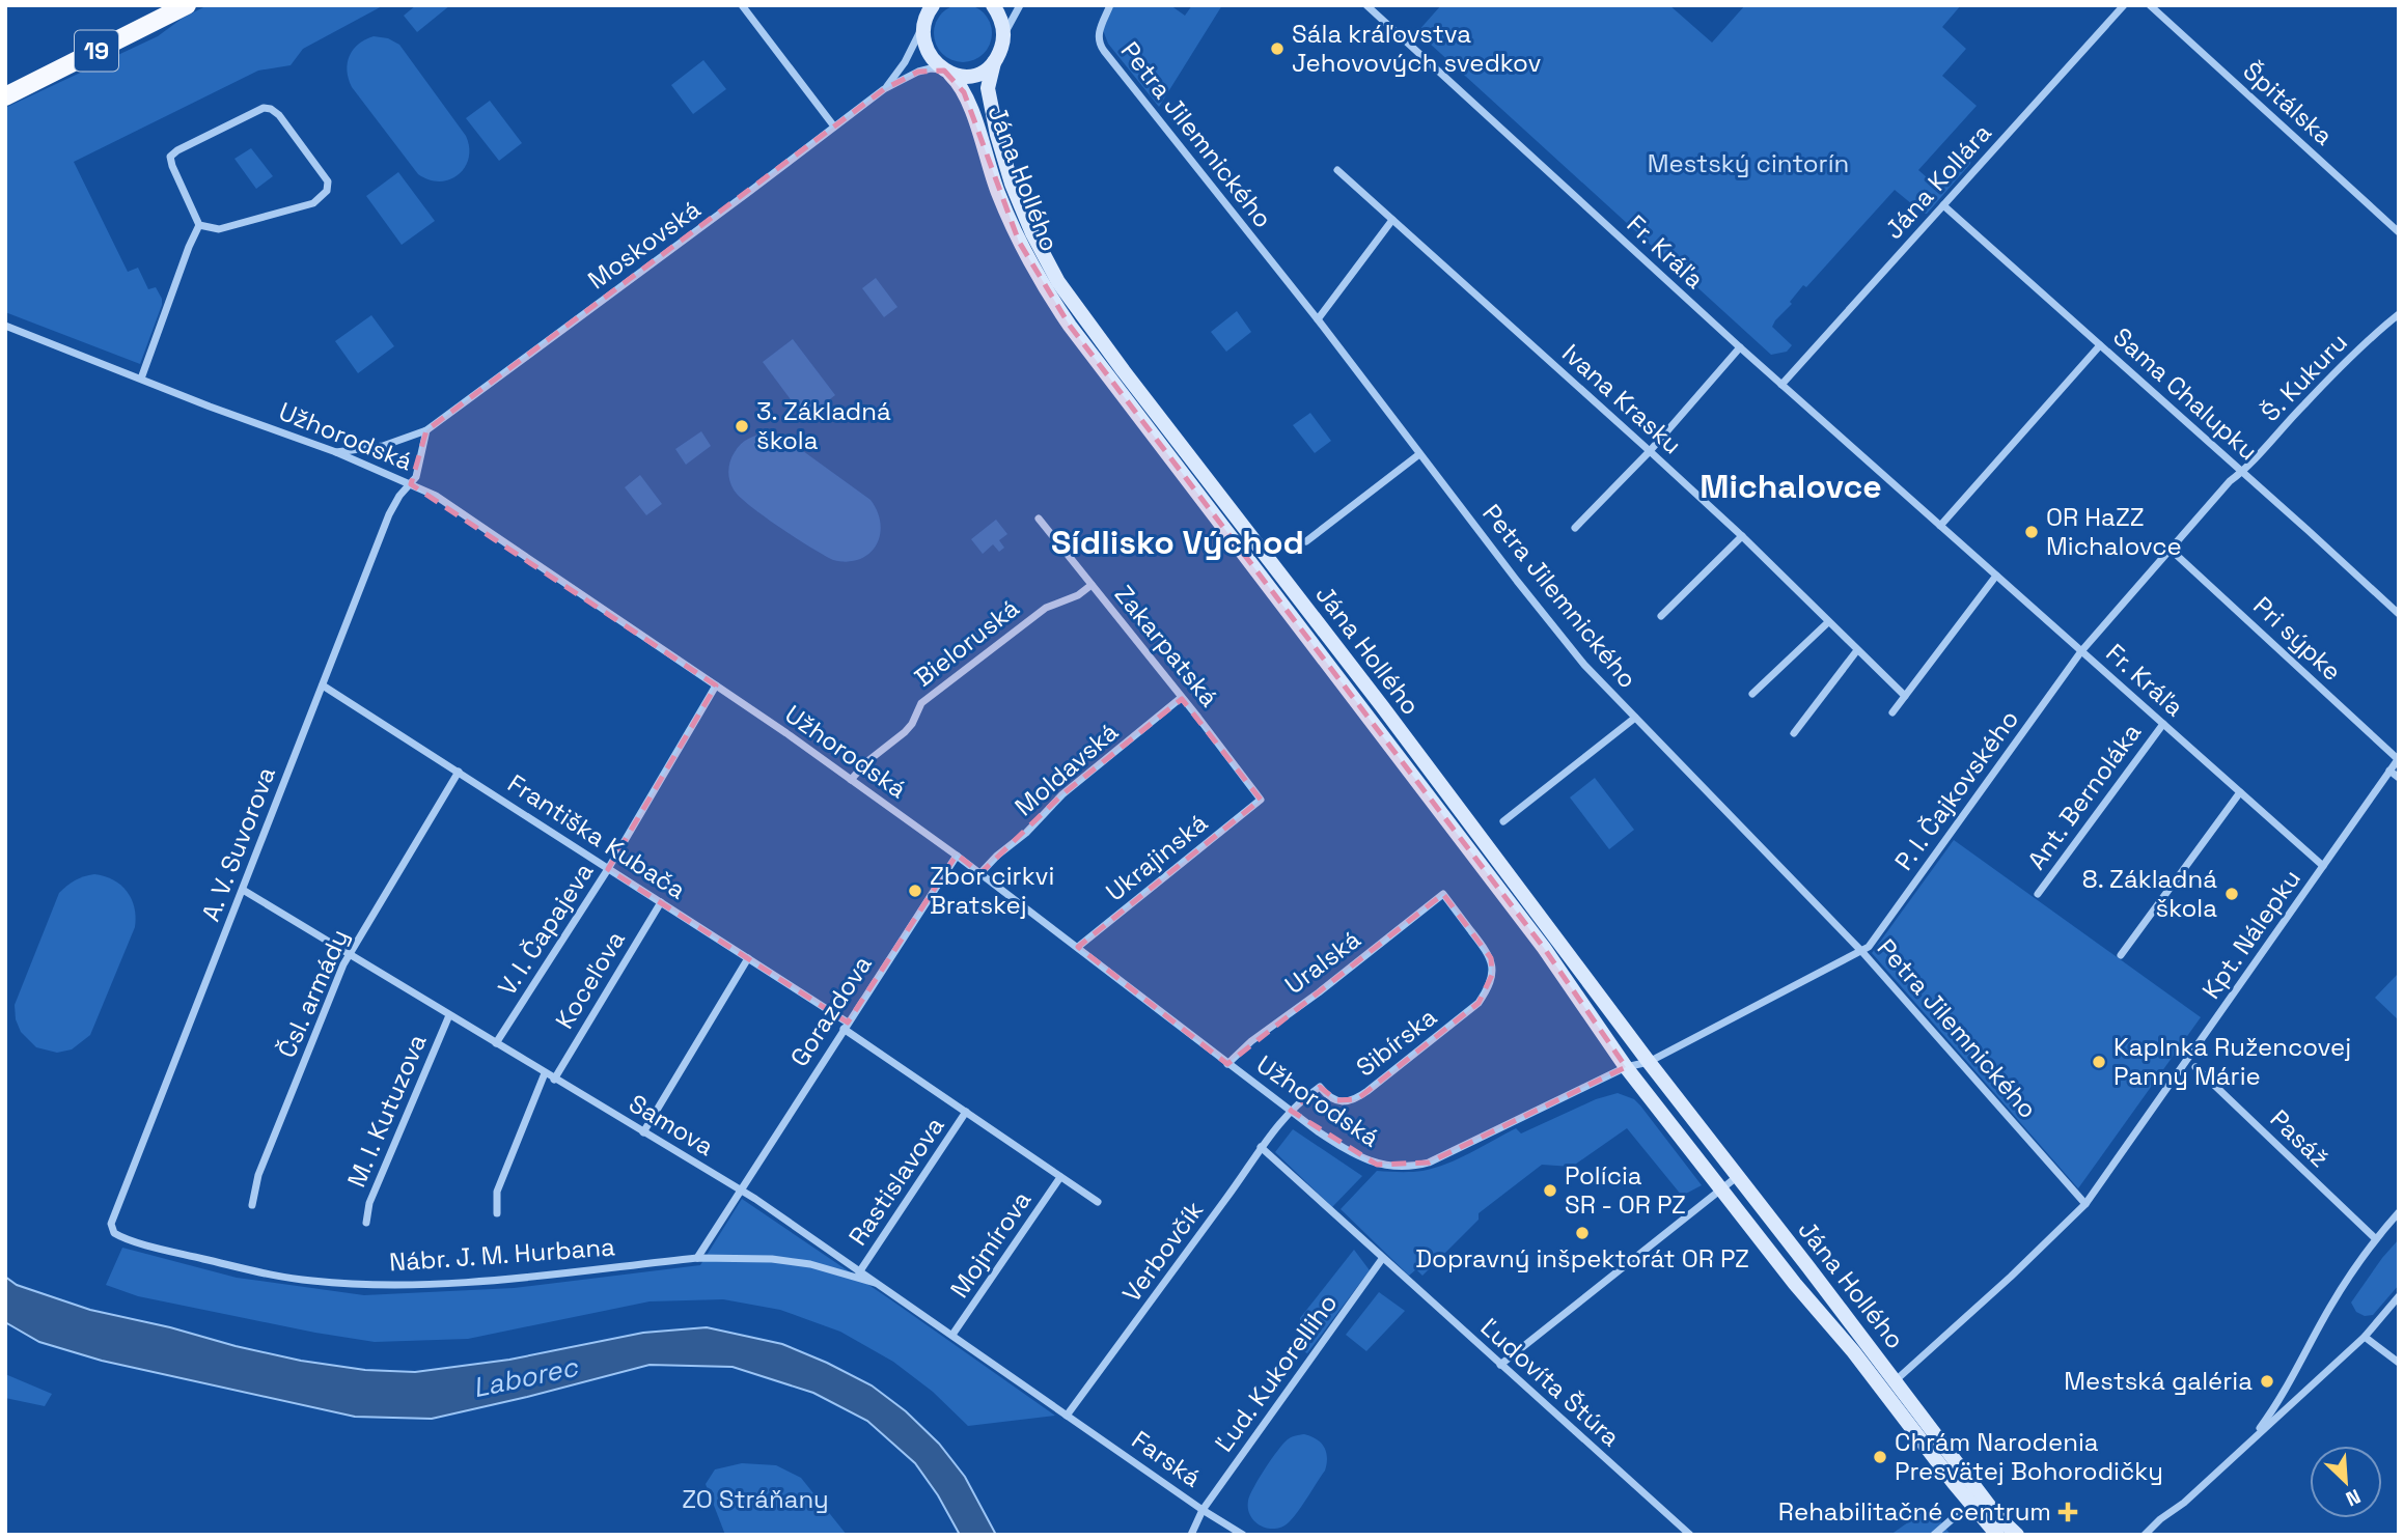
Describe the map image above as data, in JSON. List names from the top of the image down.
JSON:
{
  "streets": {
    "main road": ["19"],
    "street": [
      "Špitálska",
      "Petra Jilemnického",
      "Jána Hollého",
      "Jána Kollára",
      "Moskovská",
      "Fr. Kráľa",
      "Š. Kukuru",
      "Sama Chalupku",
      "Ivana Krasku",
      "Užhorodská",
      "Pri sýpke",
      "Bieloruská",
      "Zakarpatská",
      "Moldavská",
      "P. I. Čajkovského",
      "Ant. Bernoláka",
      "Františka Kubača",
      "A. V. Suvorova",
      "Ukrajinská",
      "V. I. Čapajeva",
      "Kpt. Nálepku",
      "Uralská",
      "Koceľova",
      "Čsl. armády",
      "Gorazdova",
      "Sibírska",
      "M. I. Kutuzova",
      "Samova",
      "Pasáž",
      "Rastislavova",
      "Mojmírova",
      "Verbovčík",
      "Nábr. J. M. Hurbana",
      "Ľud. Kukorelliho",
      "Ľudovíta Štúra",
      "Farská"
    ]
  },
  "crossings": [
    ["Petra Jilemnického", "P. I. Čajkovského"],
    ["Petra Jilemnického", "Kpt. Nálepku"],
    ["Jána Hollého", "Užhorodská"],
    ["Jána Hollého", "P. I. Čajkovského"],
    ["Jána Hollého", "Kpt. Nálepku"],
    ["Jána Kollára", "Fr. Kráľa"],
    ["Jána Kollára", "Sama Chalupku"],
    ["Moskovská", "Užhorodská"],
    ["Fr. Kráľa", "P. I. Čajkovského"],
    ["Fr. Kráľa", "Ant. Bernoláka"],
    ["Fr. Kráľa", "Kpt. Nálepku"],
    ["Š. Kukuru", "Sama Chalupku"],
    ["Š. Kukuru", "P. I. Čajkovského"],
    ["Sama Chalupku", "P. I. Čajkovského"],
    ["Užhorodská", "Bieloruská"],
    ["Užhorodská", "Moldavská"],
    ["Užhorodská", "A. V. Suvorova"],
    ["Užhorodská", "Ukrajinská"],
    ["Užhorodská", "V. I. Čapajeva"],
    ["Užhorodská", "Uralská"],
    ["Užhorodská", "Gorazdova"],
    ["Užhorodská", "Verbovčík"],
    ["Pri sýpke", "P. I. Čajkovského"],
    ["Pri sýpke", "Kpt. Nálepku"],
    ["Bieloruská", "Zakarpatská"],
    ["Zakarpatská", "Moldavská"],
    ["Zakarpatská", "Ukrajinská"],
    ["Františka Kubača", "A. V. Suvorova"],
    ["Františka Kubača", "V. I. Čapajeva"],
    ["Františka Kubača", "Koceľova"],
    ["Františka Kubača", "Čsl. armády"],
    ["Františka Kubača", "Gorazdova"],
    ["Františka Kubača", "Rastislavova"],
    ["Františka Kubača", "Mojmírova"],
    ["A. V. Suvorova", "Samova"],
    ["A. V. Suvorova", "Nábr. J. M. Hurbana"],
    ["V. I. Čapajeva", "Samova"],
    ["Uralská", "Sibírska"],
    ["Koceľova", "Samova"],
    ["Čsl. armády", "Samova"],
    ["Gorazdova", "Samova"],
    ["Sibírska", "Verbovčík"],
    ["M. I. Kutuzova", "Samova"],
    ["Samova", "Rastislavova"],
    ["Samova", "Mojmírova"],
    ["Samova", "Verbovčík"],
    ["Samova", "Nábr. J. M. Hurbana"],
    ["Samova", "Farská"],
    ["Verbovčík", "Farská"],
    ["Ľud. Kukorelliho", "Ľudovíta Štúra"],
    ["Ľud. Kukorelliho", "Farská"]
  ],
  "districts": ["Michalovce", "Sídlisko Východ"],
  "water": ["Laborec"],
  "parks": ["Mestský cintorín", "ZO Stráňany"],
  "places": {
    "other": [
      "Sála kráľovstva Jehovových svedkov",
      "3. Základná škola",
      "OR HaZZ Michalovce",
      "Zbor cirkvi Bratskej",
      "8. Základná škola",
      "Kaplnka Ružencovej Panny Márie",
      "Polícia SR - OR PZ",
      "Dopravný inšpektorát OR PZ",
      "Mestská galéria",
      "Chrám Narodenia Presvätej Bohorodičky"
    ],
    "health": ["Rehabilitačné centrum"]
  },
  "north": "bottom right"
}
